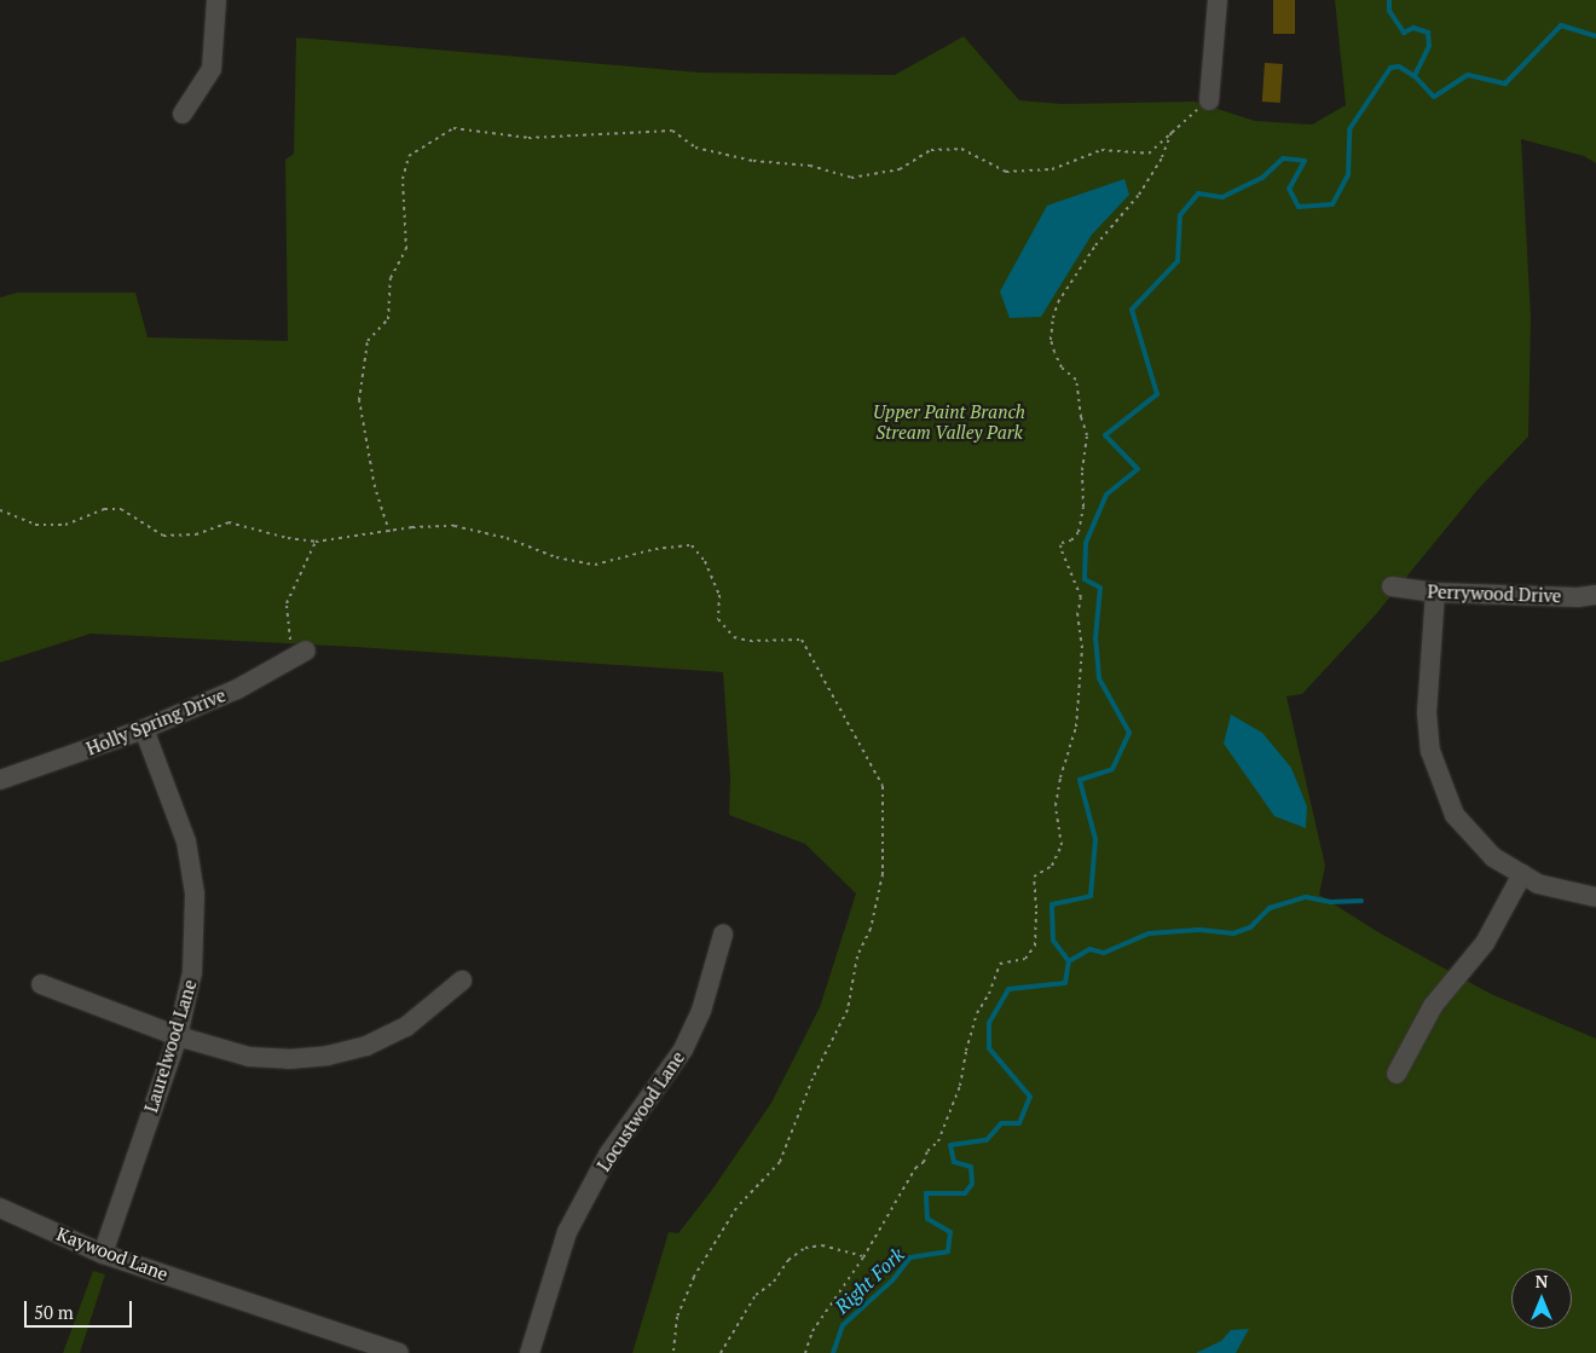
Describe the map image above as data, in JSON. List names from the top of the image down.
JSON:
{
  "streets": {
    "street": [
      "Perrywood Drive",
      "Holly Spring Drive",
      "Laurelwood Lane",
      "Locustwood Lane",
      "Kaywood Lane"
    ]
  },
  "crossings": [
    ["Holly Spring Drive", "Laurelwood Lane"],
    ["Laurelwood Lane", "Kaywood Lane"]
  ],
  "water": ["Right Fork"],
  "parks": ["Upper Paint Branch Stream Valley Park"],
  "scale_bar": "50 m",
  "north": "top"
}
